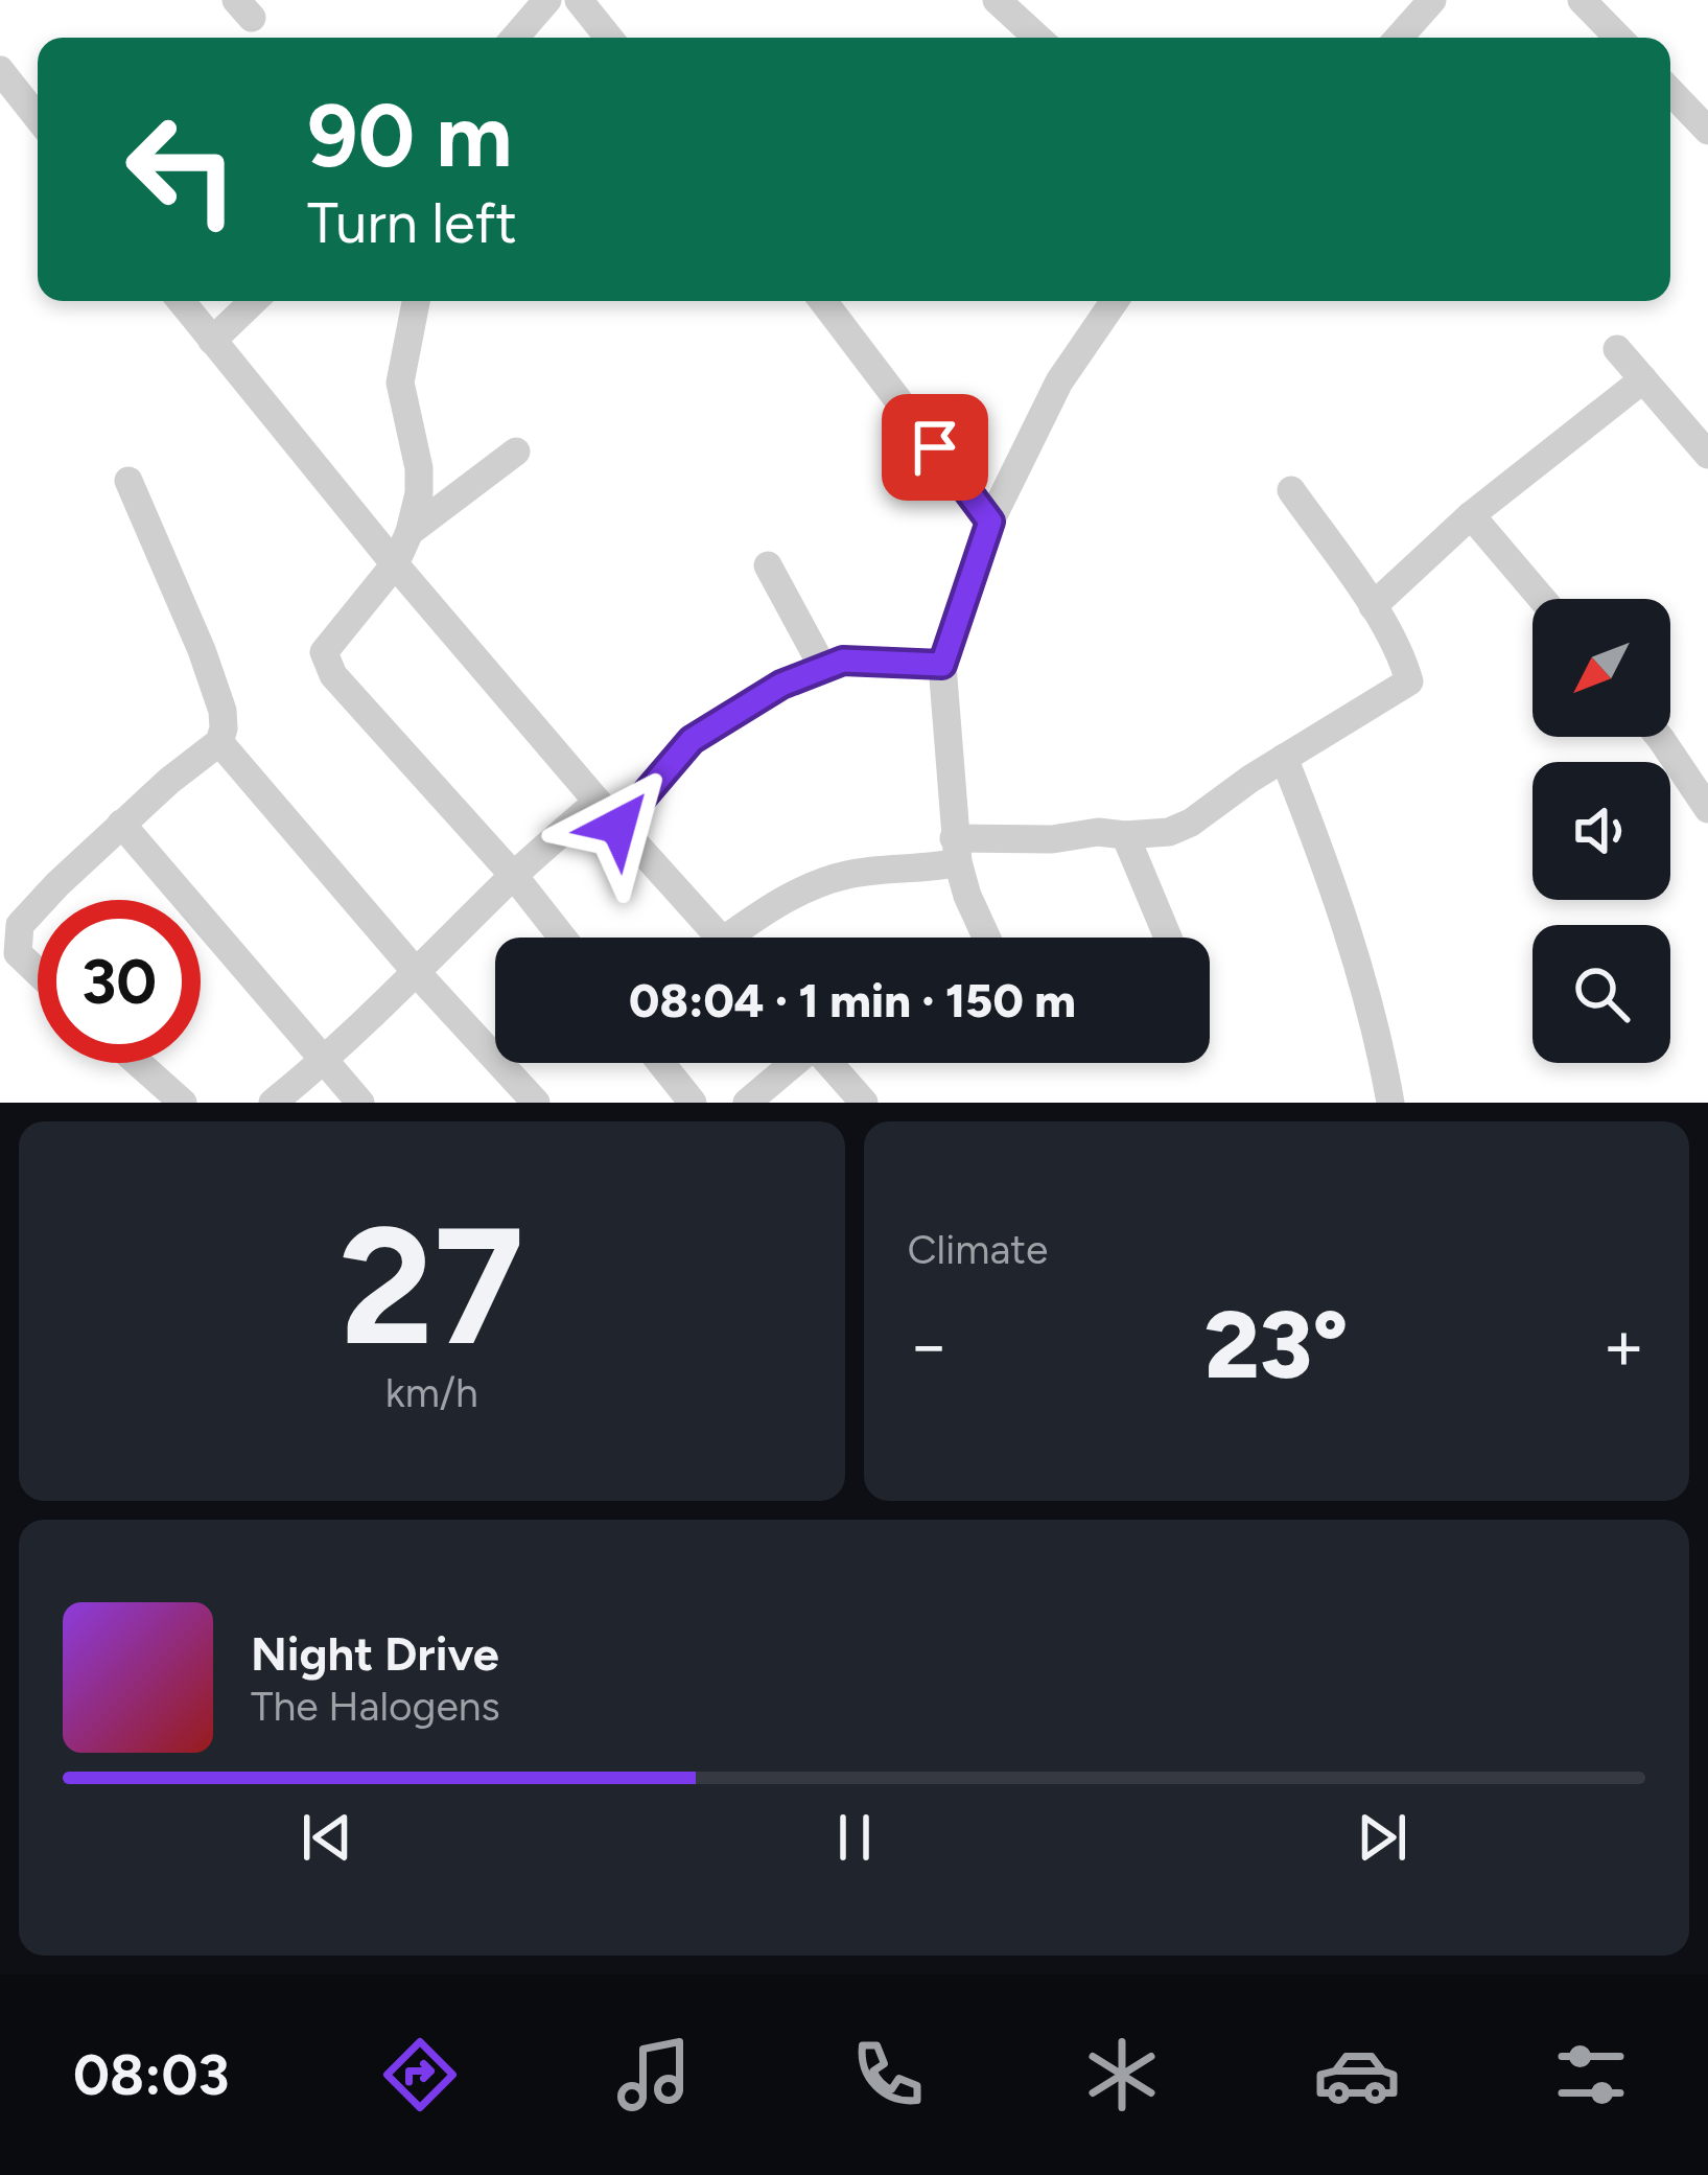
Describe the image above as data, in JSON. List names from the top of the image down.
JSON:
{
  "north": "bottom left",
  "page": {
    "turn": ["90 m", "Turn left"],
    "limit": "30",
    "trip": "08:04 · 1 min · 150 m",
    "tile": [
      ["27", "km/h"],
      "Climate"
    ],
    "heat": ["−", "23°", "+"],
    "song": ["Night Drive", "The Halogens"],
    "tabs": "08:03"
  }
}
